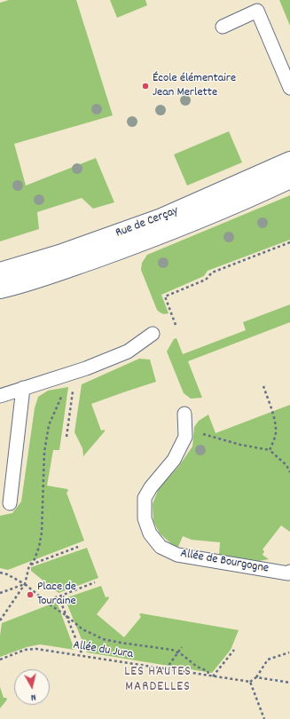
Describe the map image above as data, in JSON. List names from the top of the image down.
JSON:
{
  "streets": {
    "street": ["Rue de Cerçay"],
    "lane": ["Allée de Bourgogne"],
    "path": ["Allée du Jura"]
  },
  "districts": ["LES HAUTES MARDELLES"],
  "places": ["École élémentaire Jean Merlette", "Place de Touraine"],
  "north": "bottom"
}
